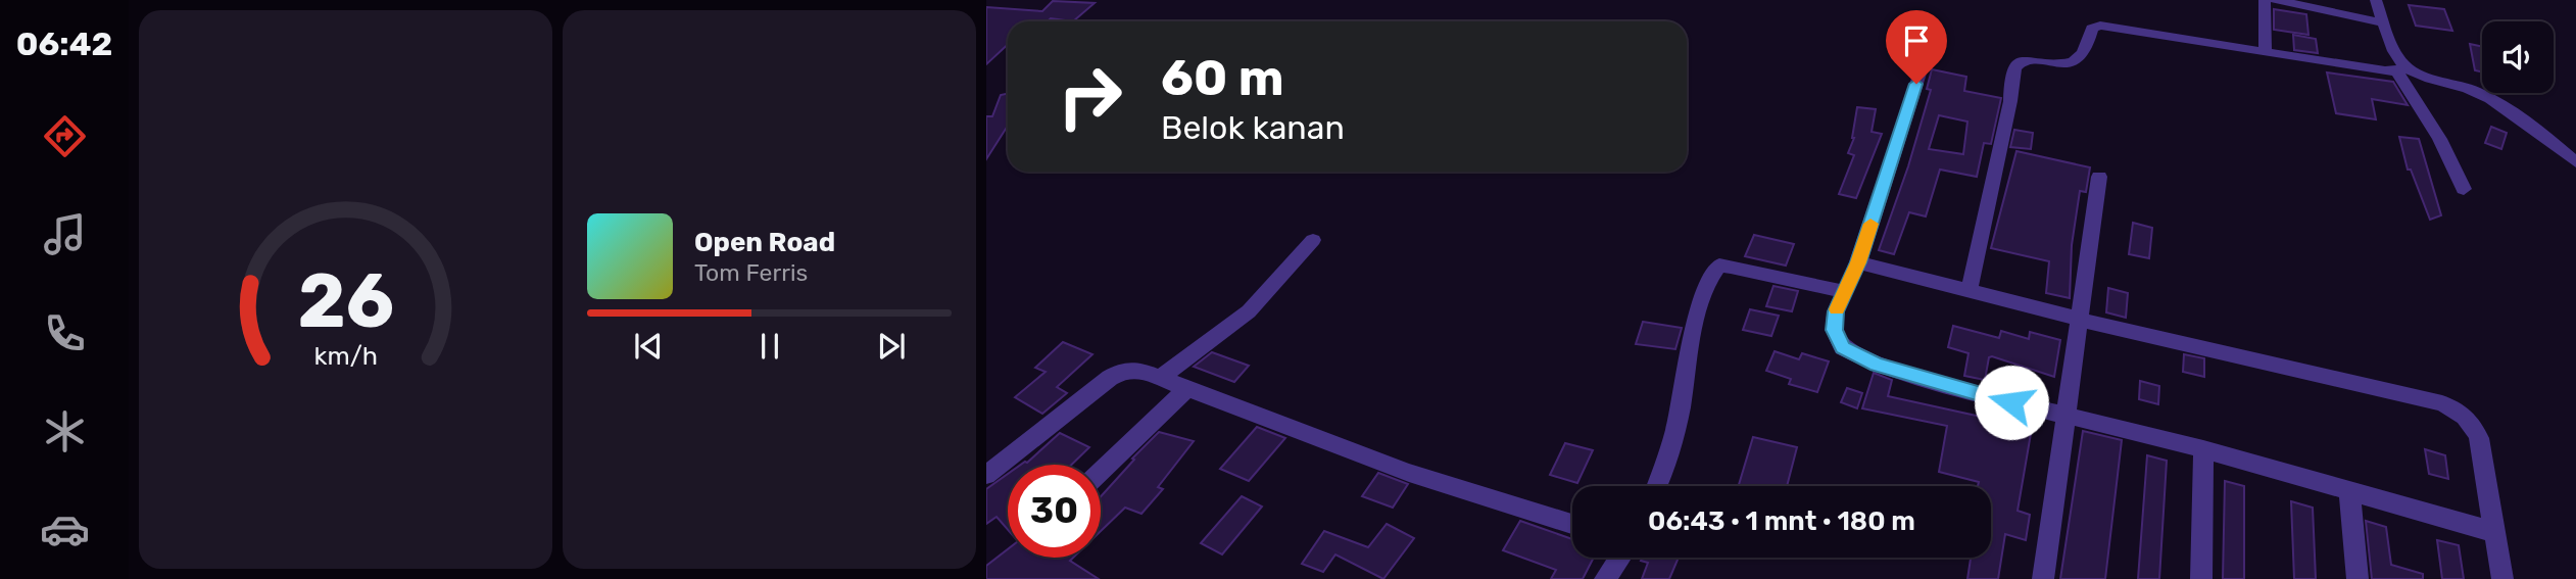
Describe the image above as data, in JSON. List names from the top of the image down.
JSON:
{
  "page": {
    "tabs": "06:42",
    "turn": ["60 m", "Belok kanan"],
    "song": ["Open Road", "Tom Ferris"],
    "limit": "30",
    "trip": "06:43 · 1 mnt · 180 m",
    "gauge": ["26", "km/h"]
  }
}
